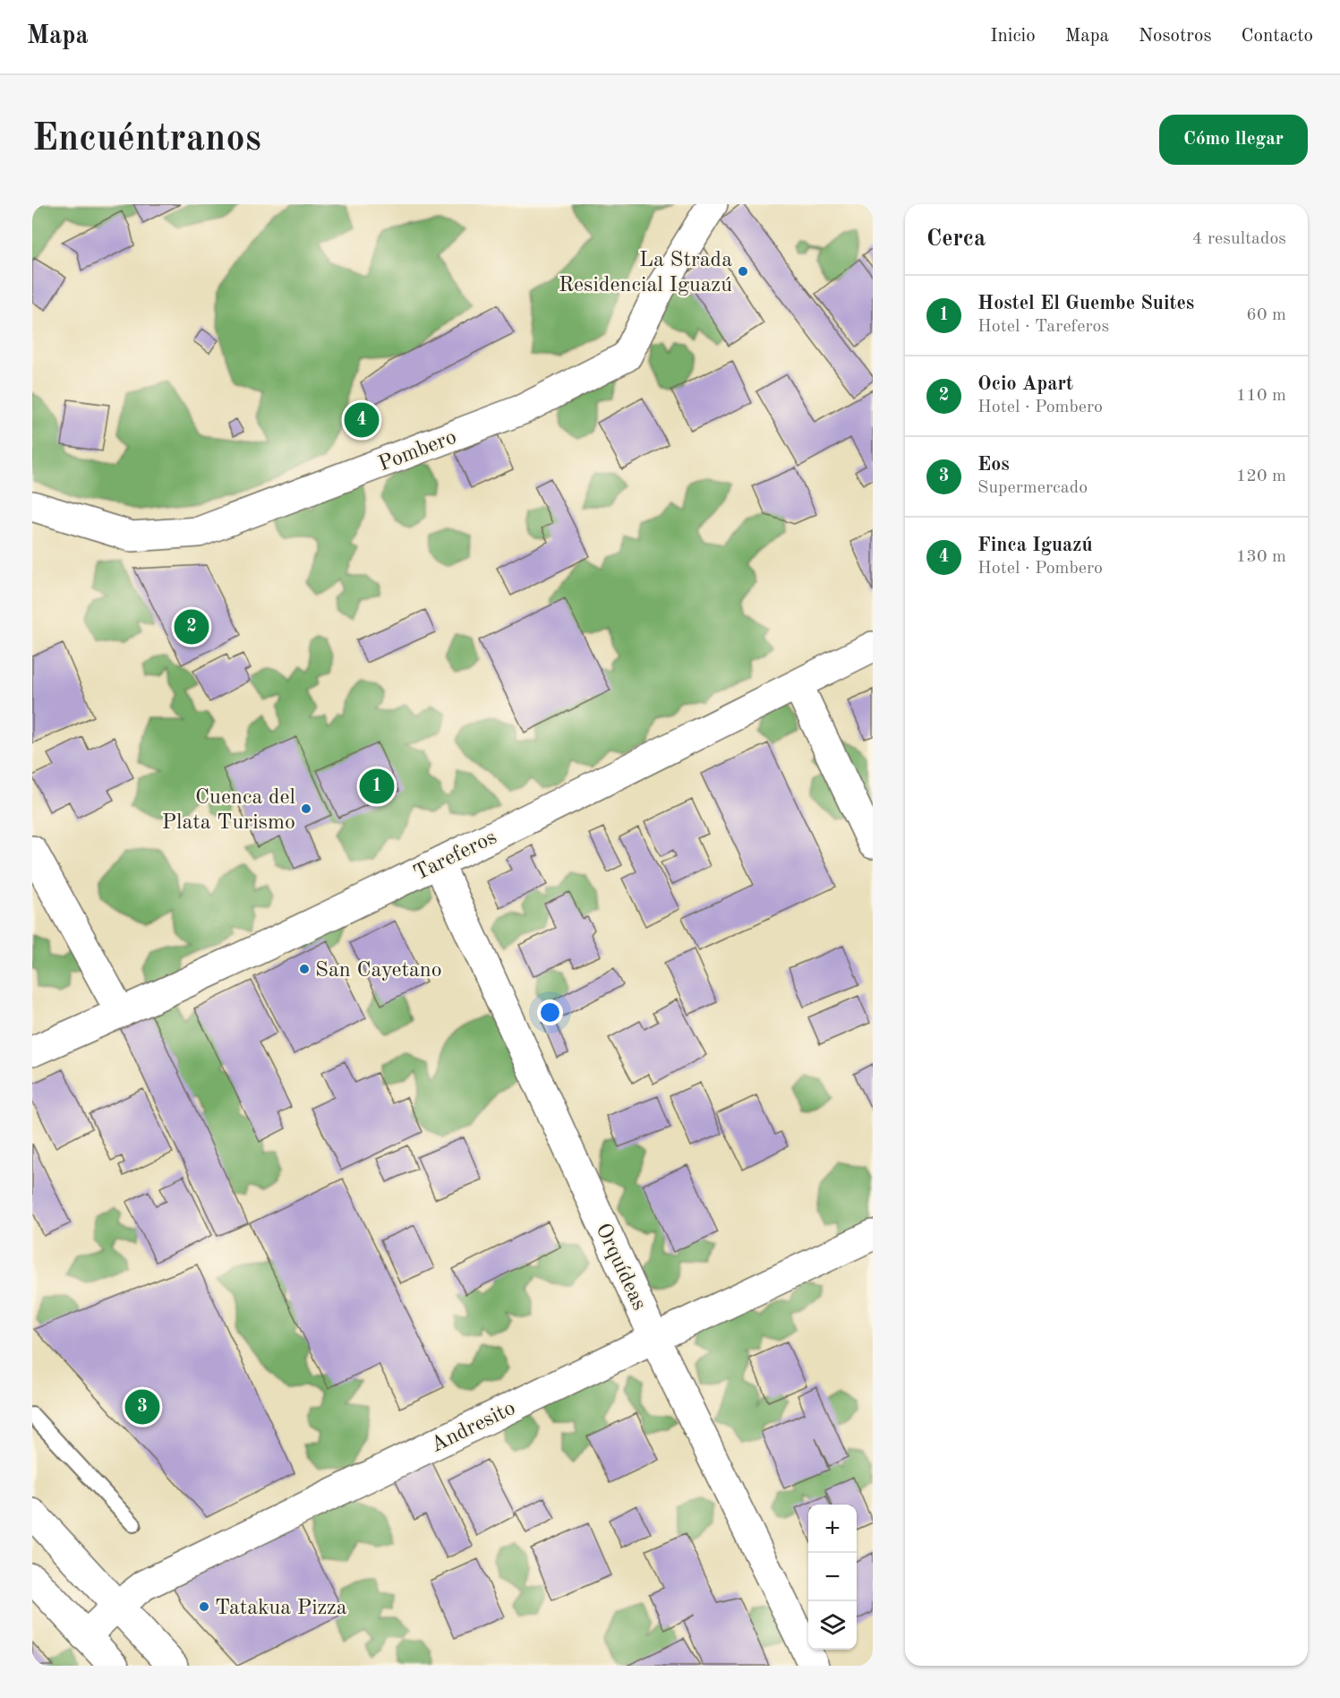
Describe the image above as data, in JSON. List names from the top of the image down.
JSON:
{
  "streets": {
    "street": [
      "Pombero",
      "Tareferos",
      "Orquídeas",
      "Andresito"
    ]
  },
  "crossings": [
    ["Tareferos", "Orquídeas"],
    ["Orquídeas", "Andresito"]
  ],
  "places": [
    "La Strada Residencial Iguazú",
    "Cuenca del Plata Turismo",
    "San Cayetano",
    "Tatakua Pizza"
  ],
  "page": {
    "header": "Mapa",
    "nav": [
      "Inicio",
      "Mapa",
      "Nosotros",
      "Contacto"
    ],
    "buttons": "Cómo llegar",
    "title": "Encuéntranos",
    "heading": ["Cerca", "4 resultados"],
    "list": [
      {
        "mark": "1",
        "name": "Hostel El Guembe Suites",
        "note": "Hotel · Tareferos",
        "value": "60 m"
      },
      {
        "mark": "2",
        "name": "Ocio Apart",
        "note": "Hotel · Pombero",
        "value": "110 m"
      },
      {
        "mark": "3",
        "name": "Eos",
        "note": "Supermercado",
        "value": "120 m"
      },
      {
        "mark": "4",
        "name": "Finca Iguazú",
        "note": "Hotel · Pombero",
        "value": "130 m"
      }
    ],
    "pins": [
      "4",
      "2",
      "1",
      "3"
    ],
    "map_buttons": ["+", "−"]
  }
}
